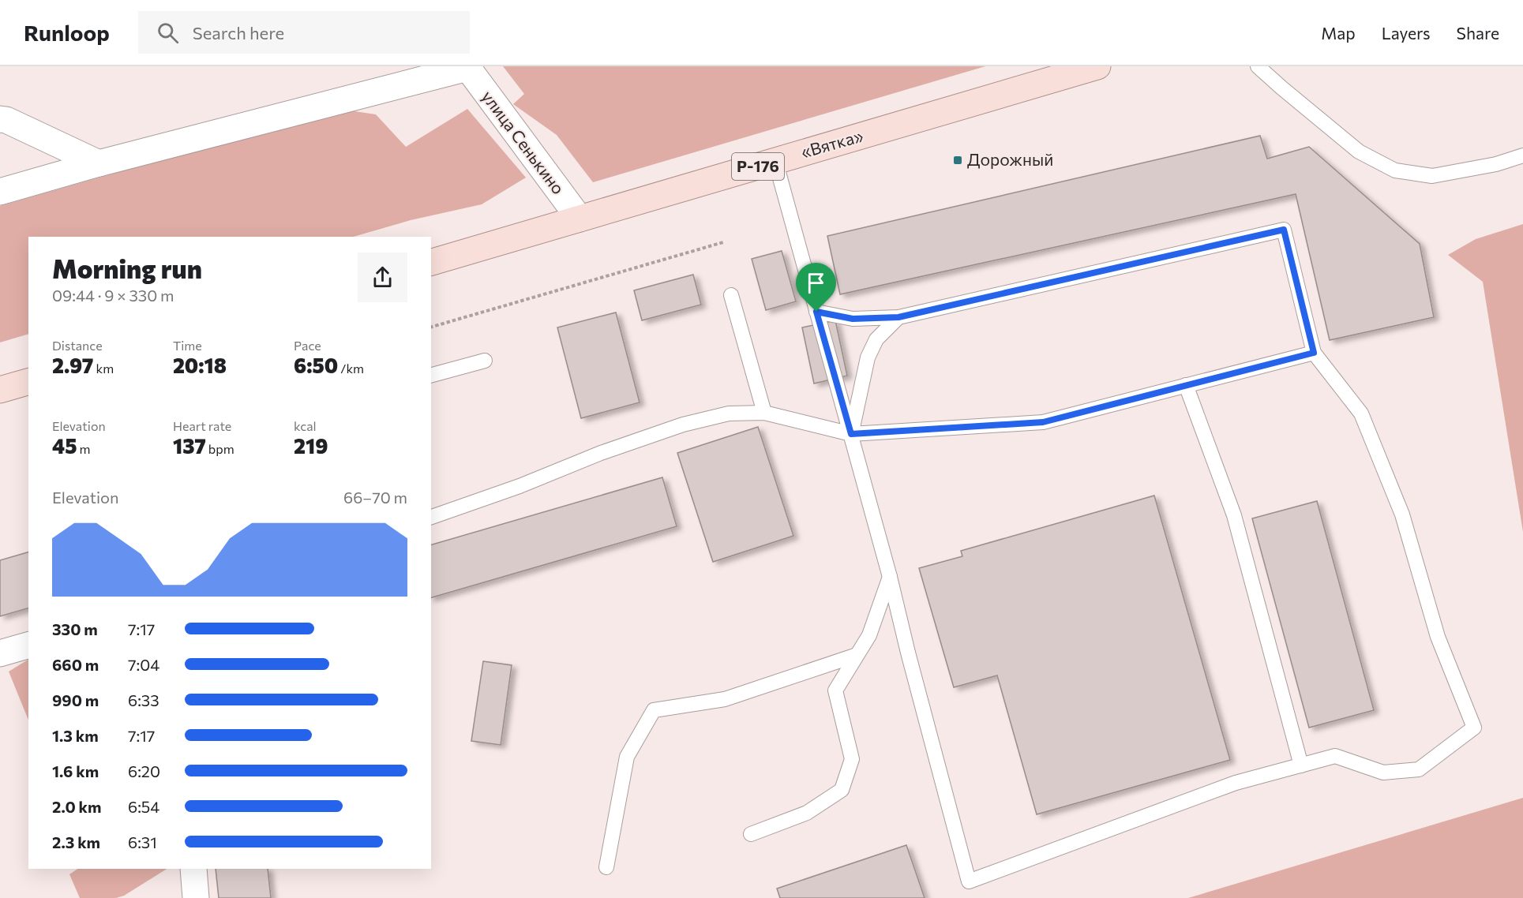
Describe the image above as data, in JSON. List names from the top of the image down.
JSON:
{
  "streets": {
    "main road": ["«Вятка»", "Р-176"],
    "street": ["улица Сенькино"]
  },
  "crossings": [
    ["улица Сенькино", "«Вятка»"]
  ],
  "places": {
    "transit": ["Дорожный"]
  },
  "page": {
    "header": "Runloop",
    "search": "Search here",
    "nav": ["Map", "Layers", "Share"],
    "heading": ["Morning run", "09:44 · 9 × 330 m"],
    "stats": [
      ["Distance", "2.97 km"],
      ["Time", "20:18"],
      ["Pace", "6:50 /km"],
      ["Elevation", "45 m"],
      ["Heart rate", "137 bpm"],
      ["kcal", "219"]
    ],
    "chart": ["Elevation", "66–70 m"],
    "list": [
      {
        "name": "330 m",
        "note": "7:17"
      },
      {
        "name": "660 m",
        "note": "7:04"
      },
      {
        "name": "990 m",
        "note": "6:33"
      },
      {
        "name": "1.3 km",
        "note": "7:17"
      },
      {
        "name": "1.6 km",
        "note": "6:20"
      },
      {
        "name": "2.0 km",
        "note": "6:54"
      },
      {
        "name": "2.3 km",
        "note": "6:31"
      }
    ]
  }
}
